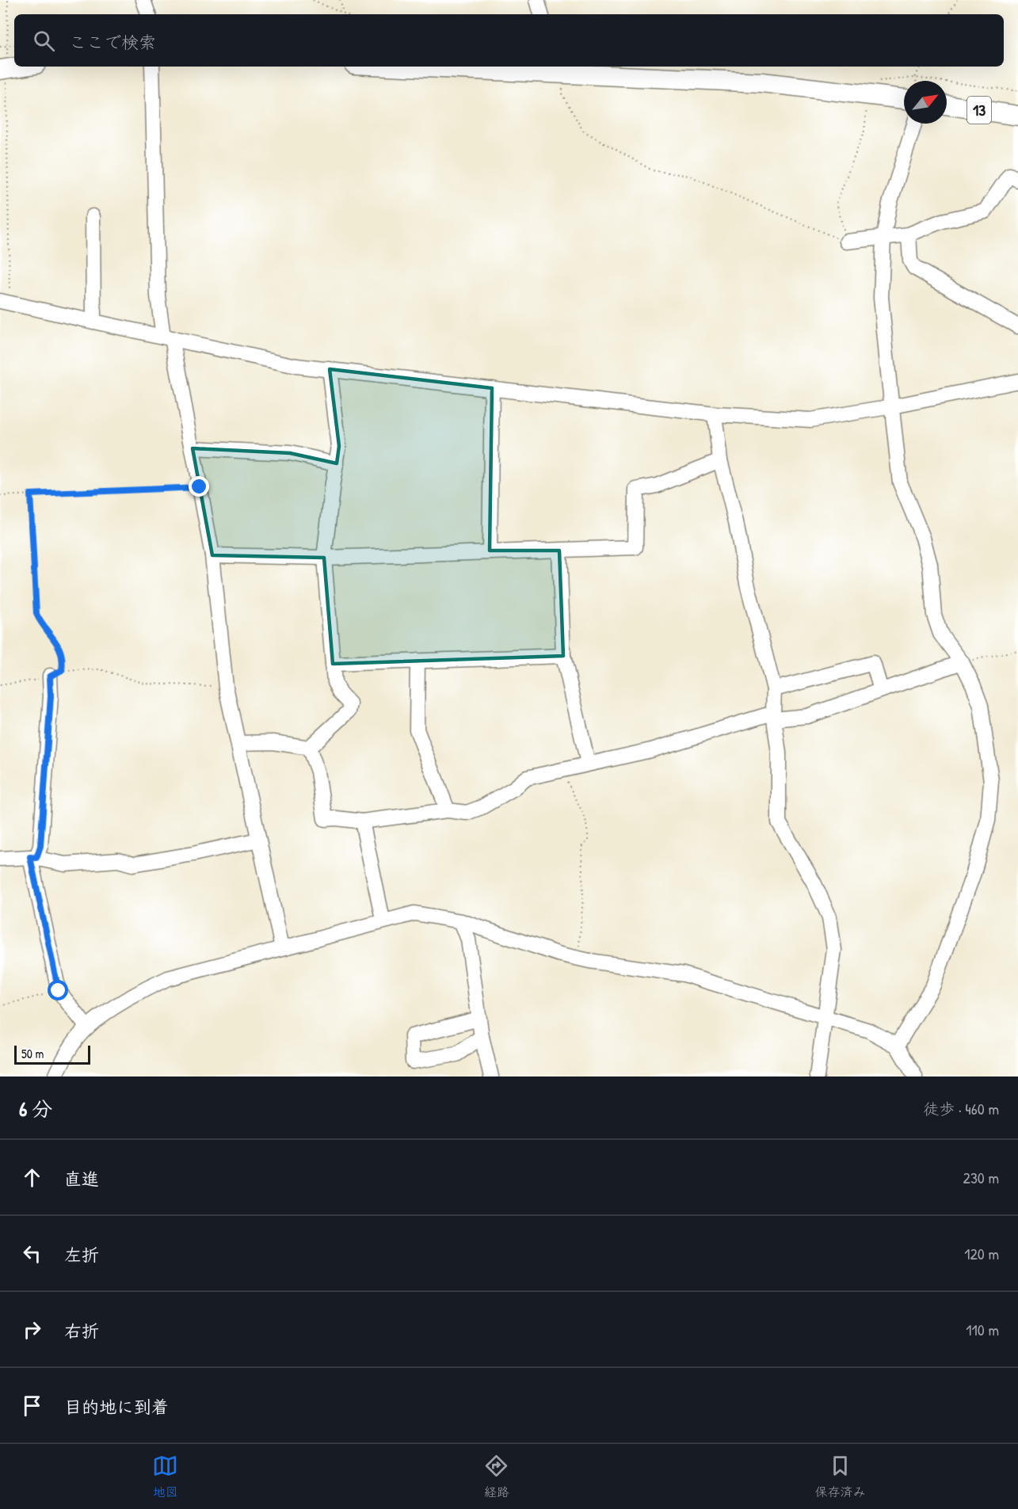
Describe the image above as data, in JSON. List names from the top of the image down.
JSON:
{
  "streets": {
    "main road": ["13"]
  },
  "scale_bar": "50 m",
  "north": "top right",
  "page": {
    "search": "ここで検索",
    "scale": "50 m",
    "heading": ["6 分", "徒歩 · 460 m"],
    "list": [
      ["直進", "230 m"],
      ["左折", "120 m"],
      ["右折", "110 m"],
      "目的地に到着"
    ],
    "nav": ["地図", "経路", "保存済み"]
  }
}
